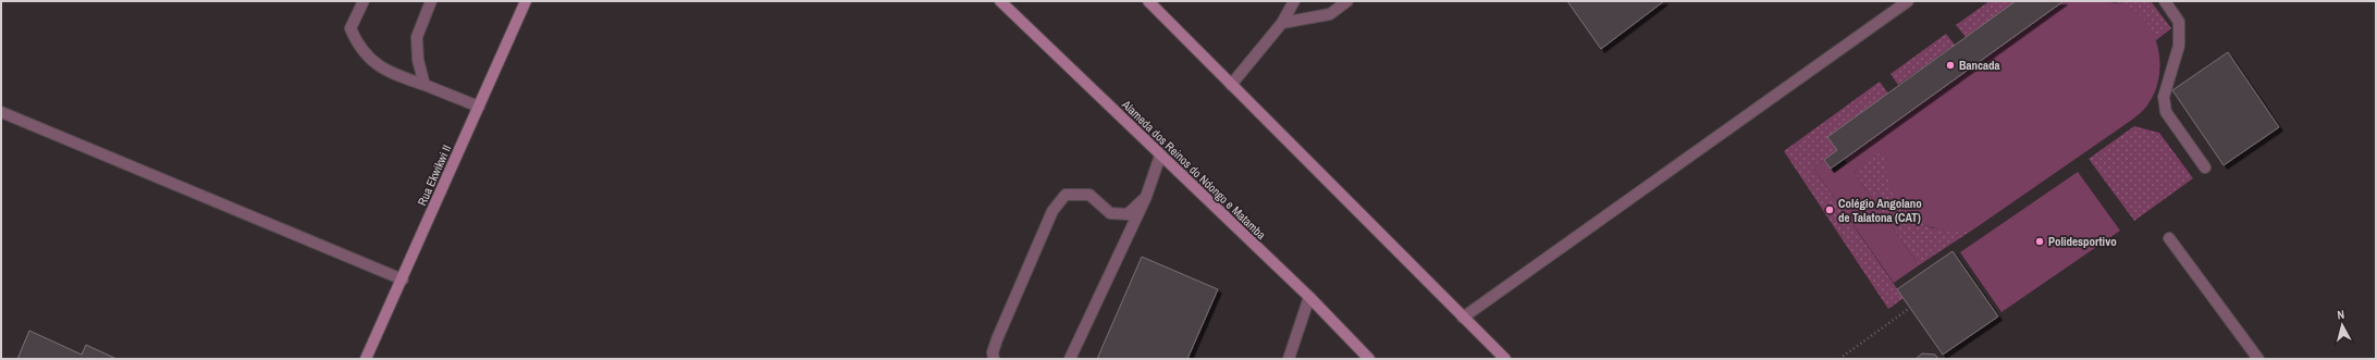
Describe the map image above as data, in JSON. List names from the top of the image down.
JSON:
{
  "streets": {
    "main road": ["Alameda dos Reinos do Ndongo e Matamba", "Rua Ekwikwi II"]
  },
  "places": ["Bancada", "Colégio Angolano de Talatona (CAT)", "Polidesportivo"],
  "north": "top"
}
